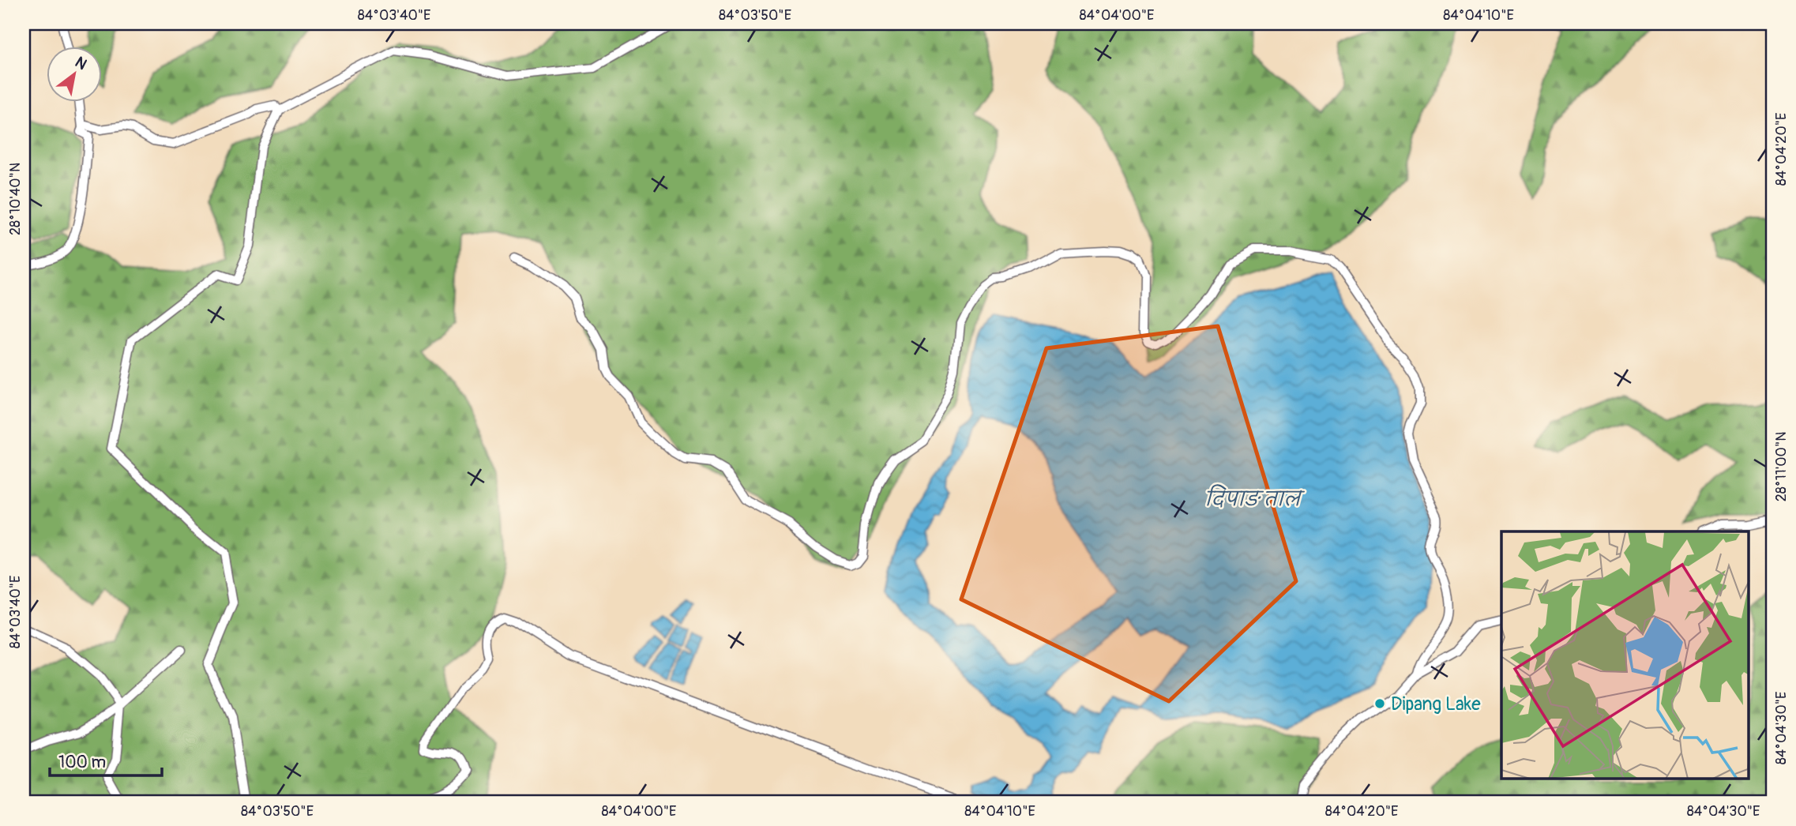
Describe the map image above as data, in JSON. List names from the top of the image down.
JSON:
{
  "water": ["दिपाङ ताल"],
  "places": ["Dipang Lake"],
  "scale_bar": "100 m",
  "north": "top right",
  "coordinates": [
    "84°03'40\"E",
    "84°03'50\"E",
    "84°04'00\"E",
    "84°04'10\"E",
    "84°04'20\"E",
    "28°10'40\"N",
    "28°11'00\"N",
    "84°04'30\"E"
  ]
}
